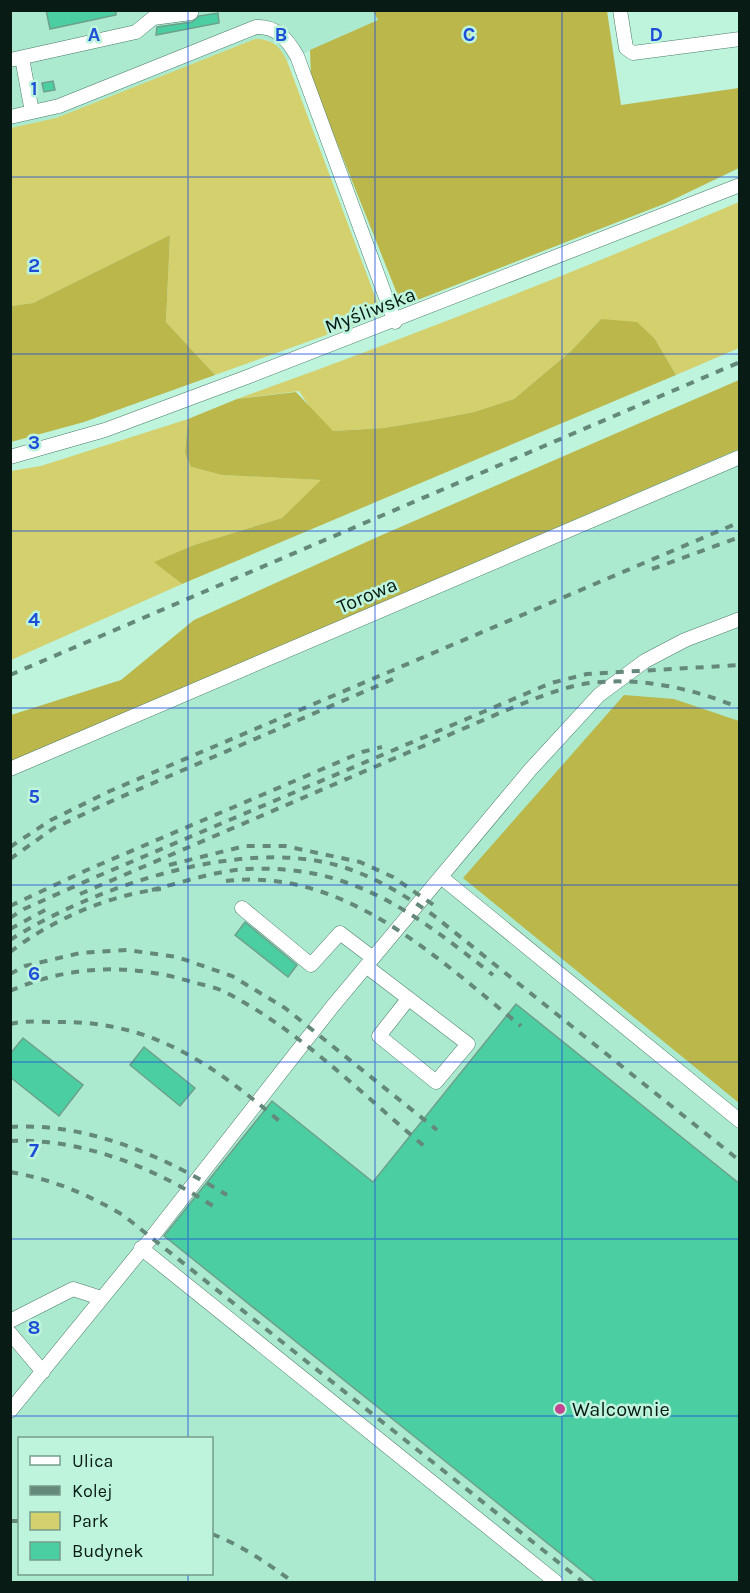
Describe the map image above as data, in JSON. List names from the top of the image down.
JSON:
{
  "streets": {
    "street": ["Myśliwska", "Torowa"]
  },
  "places": ["Walcownie"],
  "legend": [
    "Ulica",
    "Kolej",
    "Park",
    "Budynek"
  ],
  "grid": {
    "columns": [
      "A",
      "B",
      "C",
      "D"
    ],
    "rows": [
      "1",
      "2",
      "3",
      "4",
      "5",
      "6",
      "7",
      "8"
    ]
  }
}
